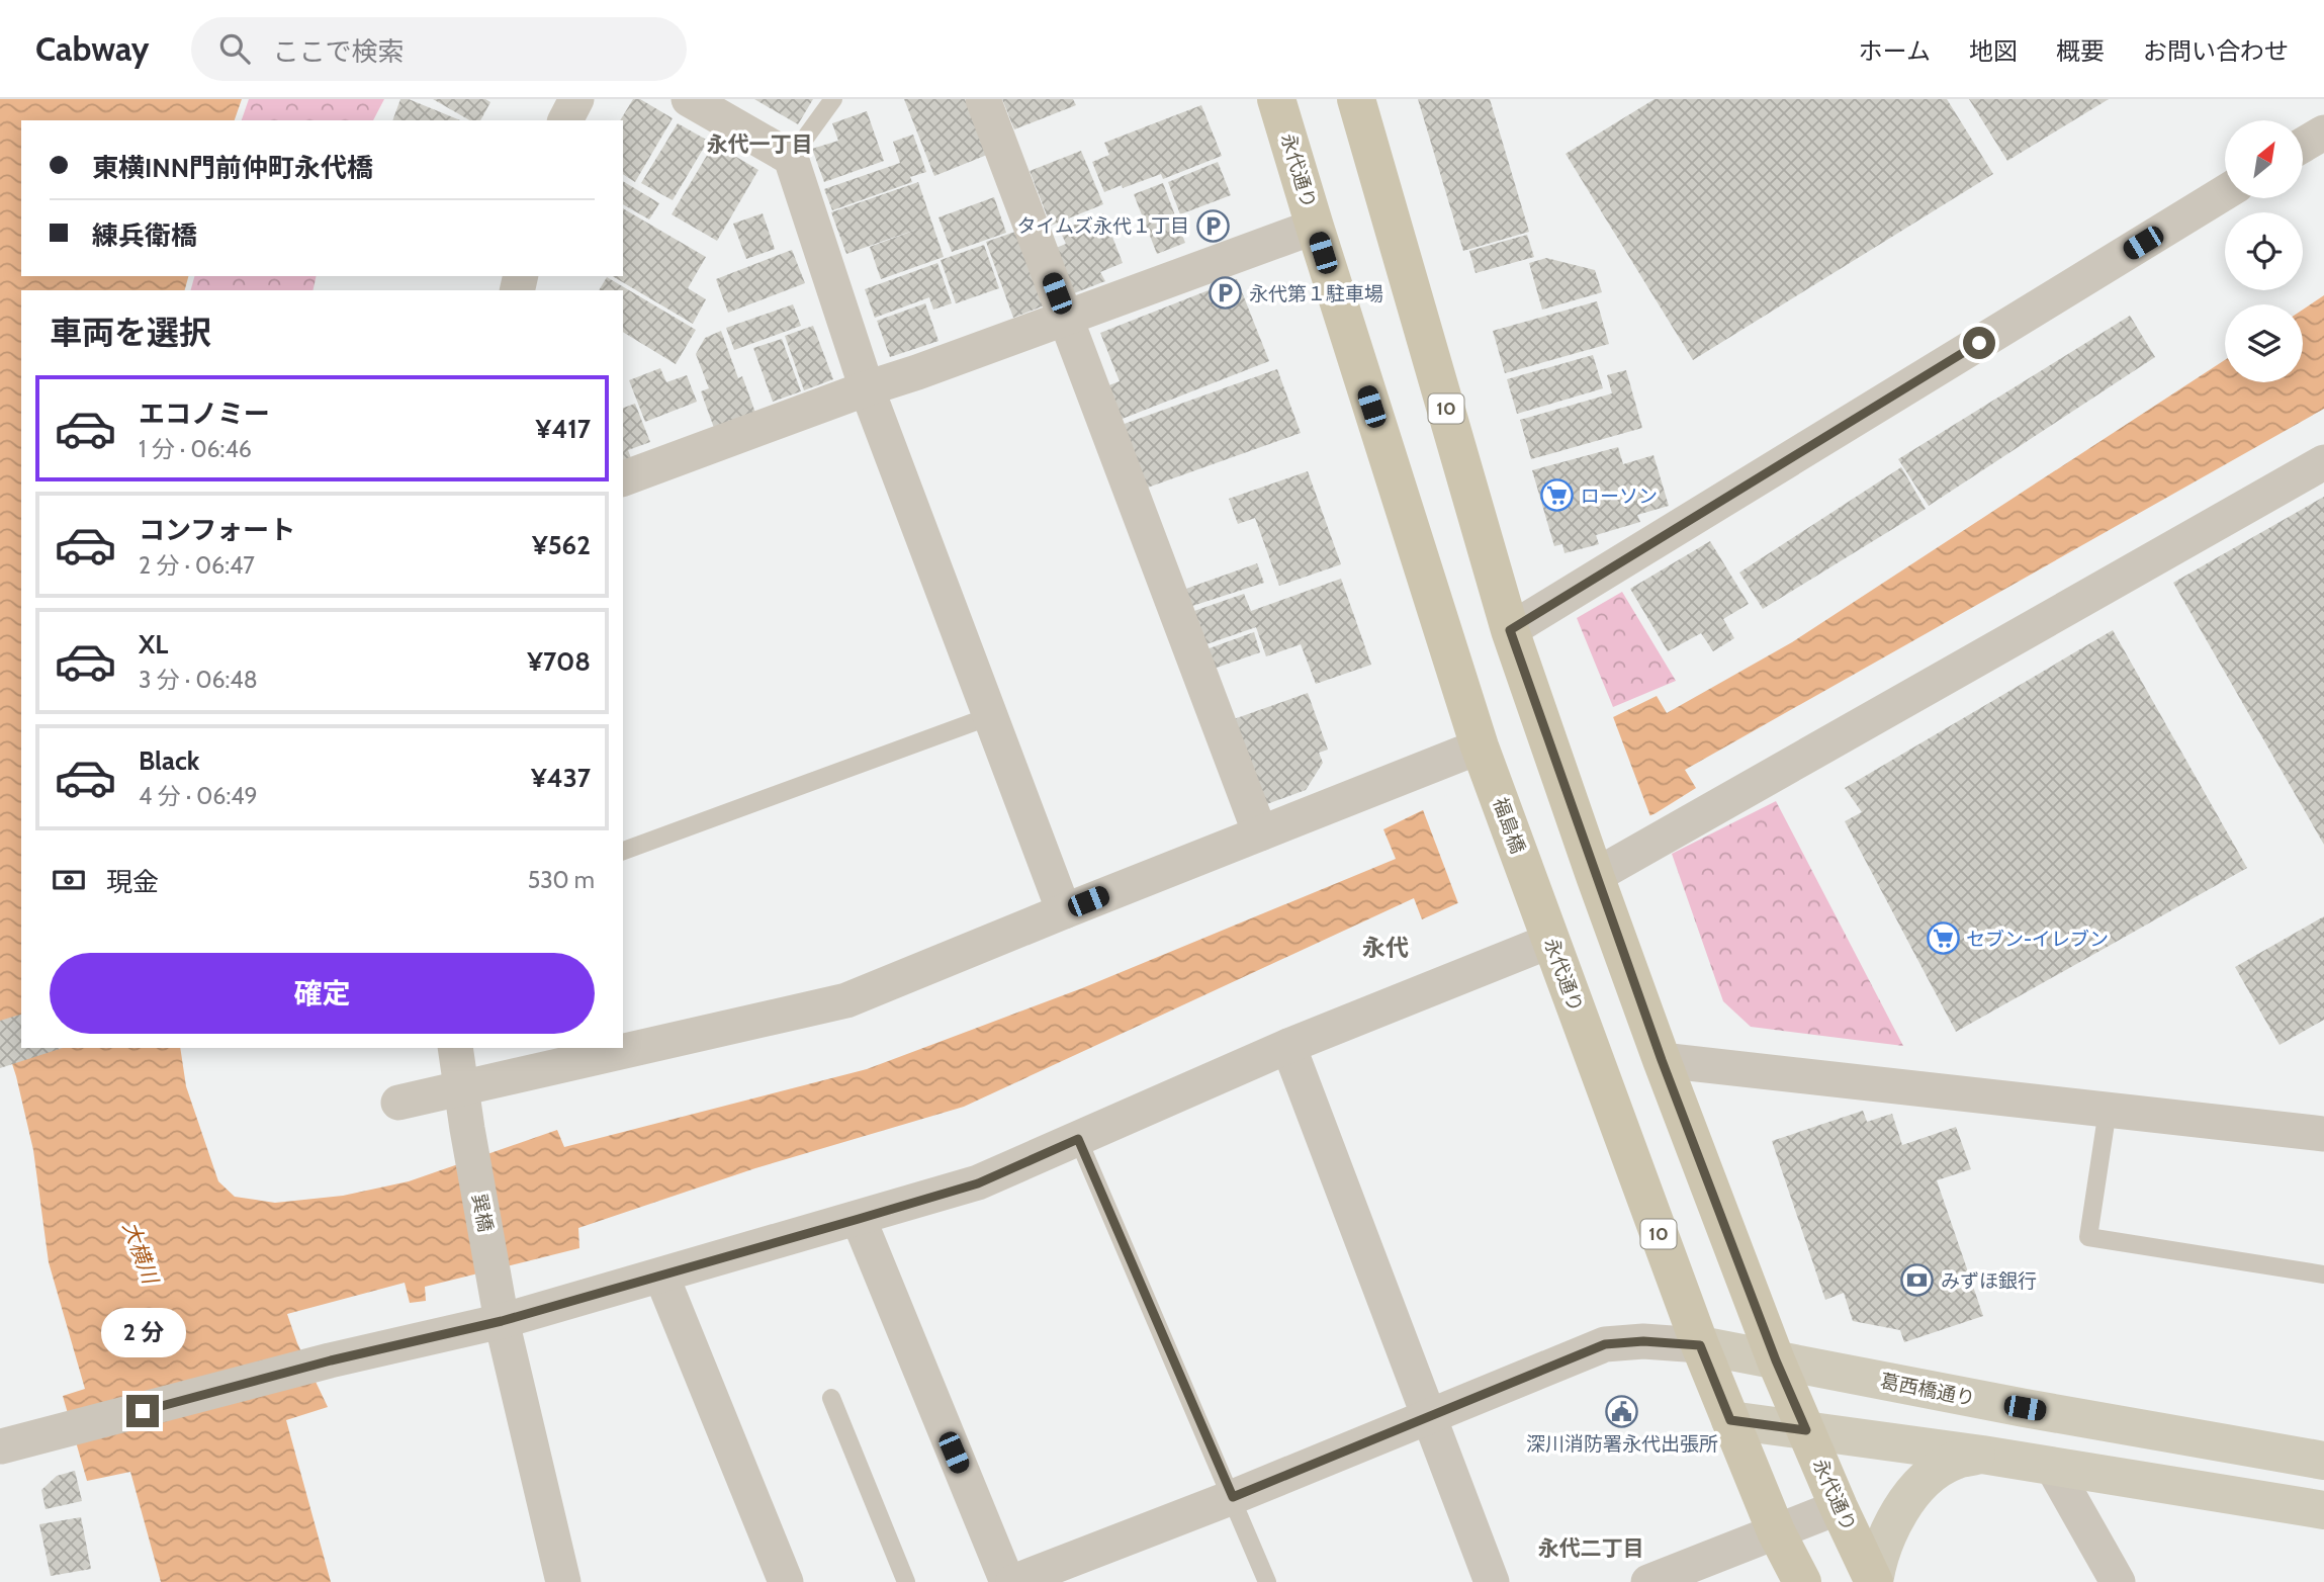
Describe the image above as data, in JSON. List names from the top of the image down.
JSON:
{
  "streets": {
    "main road": [
      "永代通り",
      "10",
      "福島橋",
      "葛西橋通り"
    ],
    "street": ["巽橋"]
  },
  "crossings": [
    ["永代通り", "10"],
    ["永代通り", "福島橋"],
    ["永代通り", "葛西橋通り"]
  ],
  "districts": ["永代一丁目", "永代", "永代二丁目"],
  "water": ["大横川"],
  "places": {
    "parking": ["タイムズ永代１丁目", "永代第１駐車場"],
    "supermarket": ["ローソン", "セブン-イレブン"],
    "bank": ["みずほ銀行"],
    "public building": ["深川消防署永代出張所"]
  },
  "north": "top right",
  "page": {
    "header": "Cabway",
    "search": "ここで検索",
    "nav": [
      "ホーム",
      "地図",
      "概要",
      "お問い合わせ"
    ],
    "banner": ["東横INN門前仲町永代橋", "練兵衛橋"],
    "heading": "車両を選択",
    "list": [
      {
        "name": "エコノミー",
        "note": "1 分 · 06:46",
        "value": "¥417"
      },
      {
        "name": "コンフォート",
        "note": "2 分 · 06:47",
        "value": "¥562"
      },
      {
        "name": "XL",
        "note": "3 分 · 06:48",
        "value": "¥708"
      },
      {
        "name": "Black",
        "note": "4 分 · 06:49",
        "value": "¥437"
      }
    ],
    "pay": ["現金", "530 m"],
    "buttons": "確定",
    "bubble": "2 分"
  }
}
